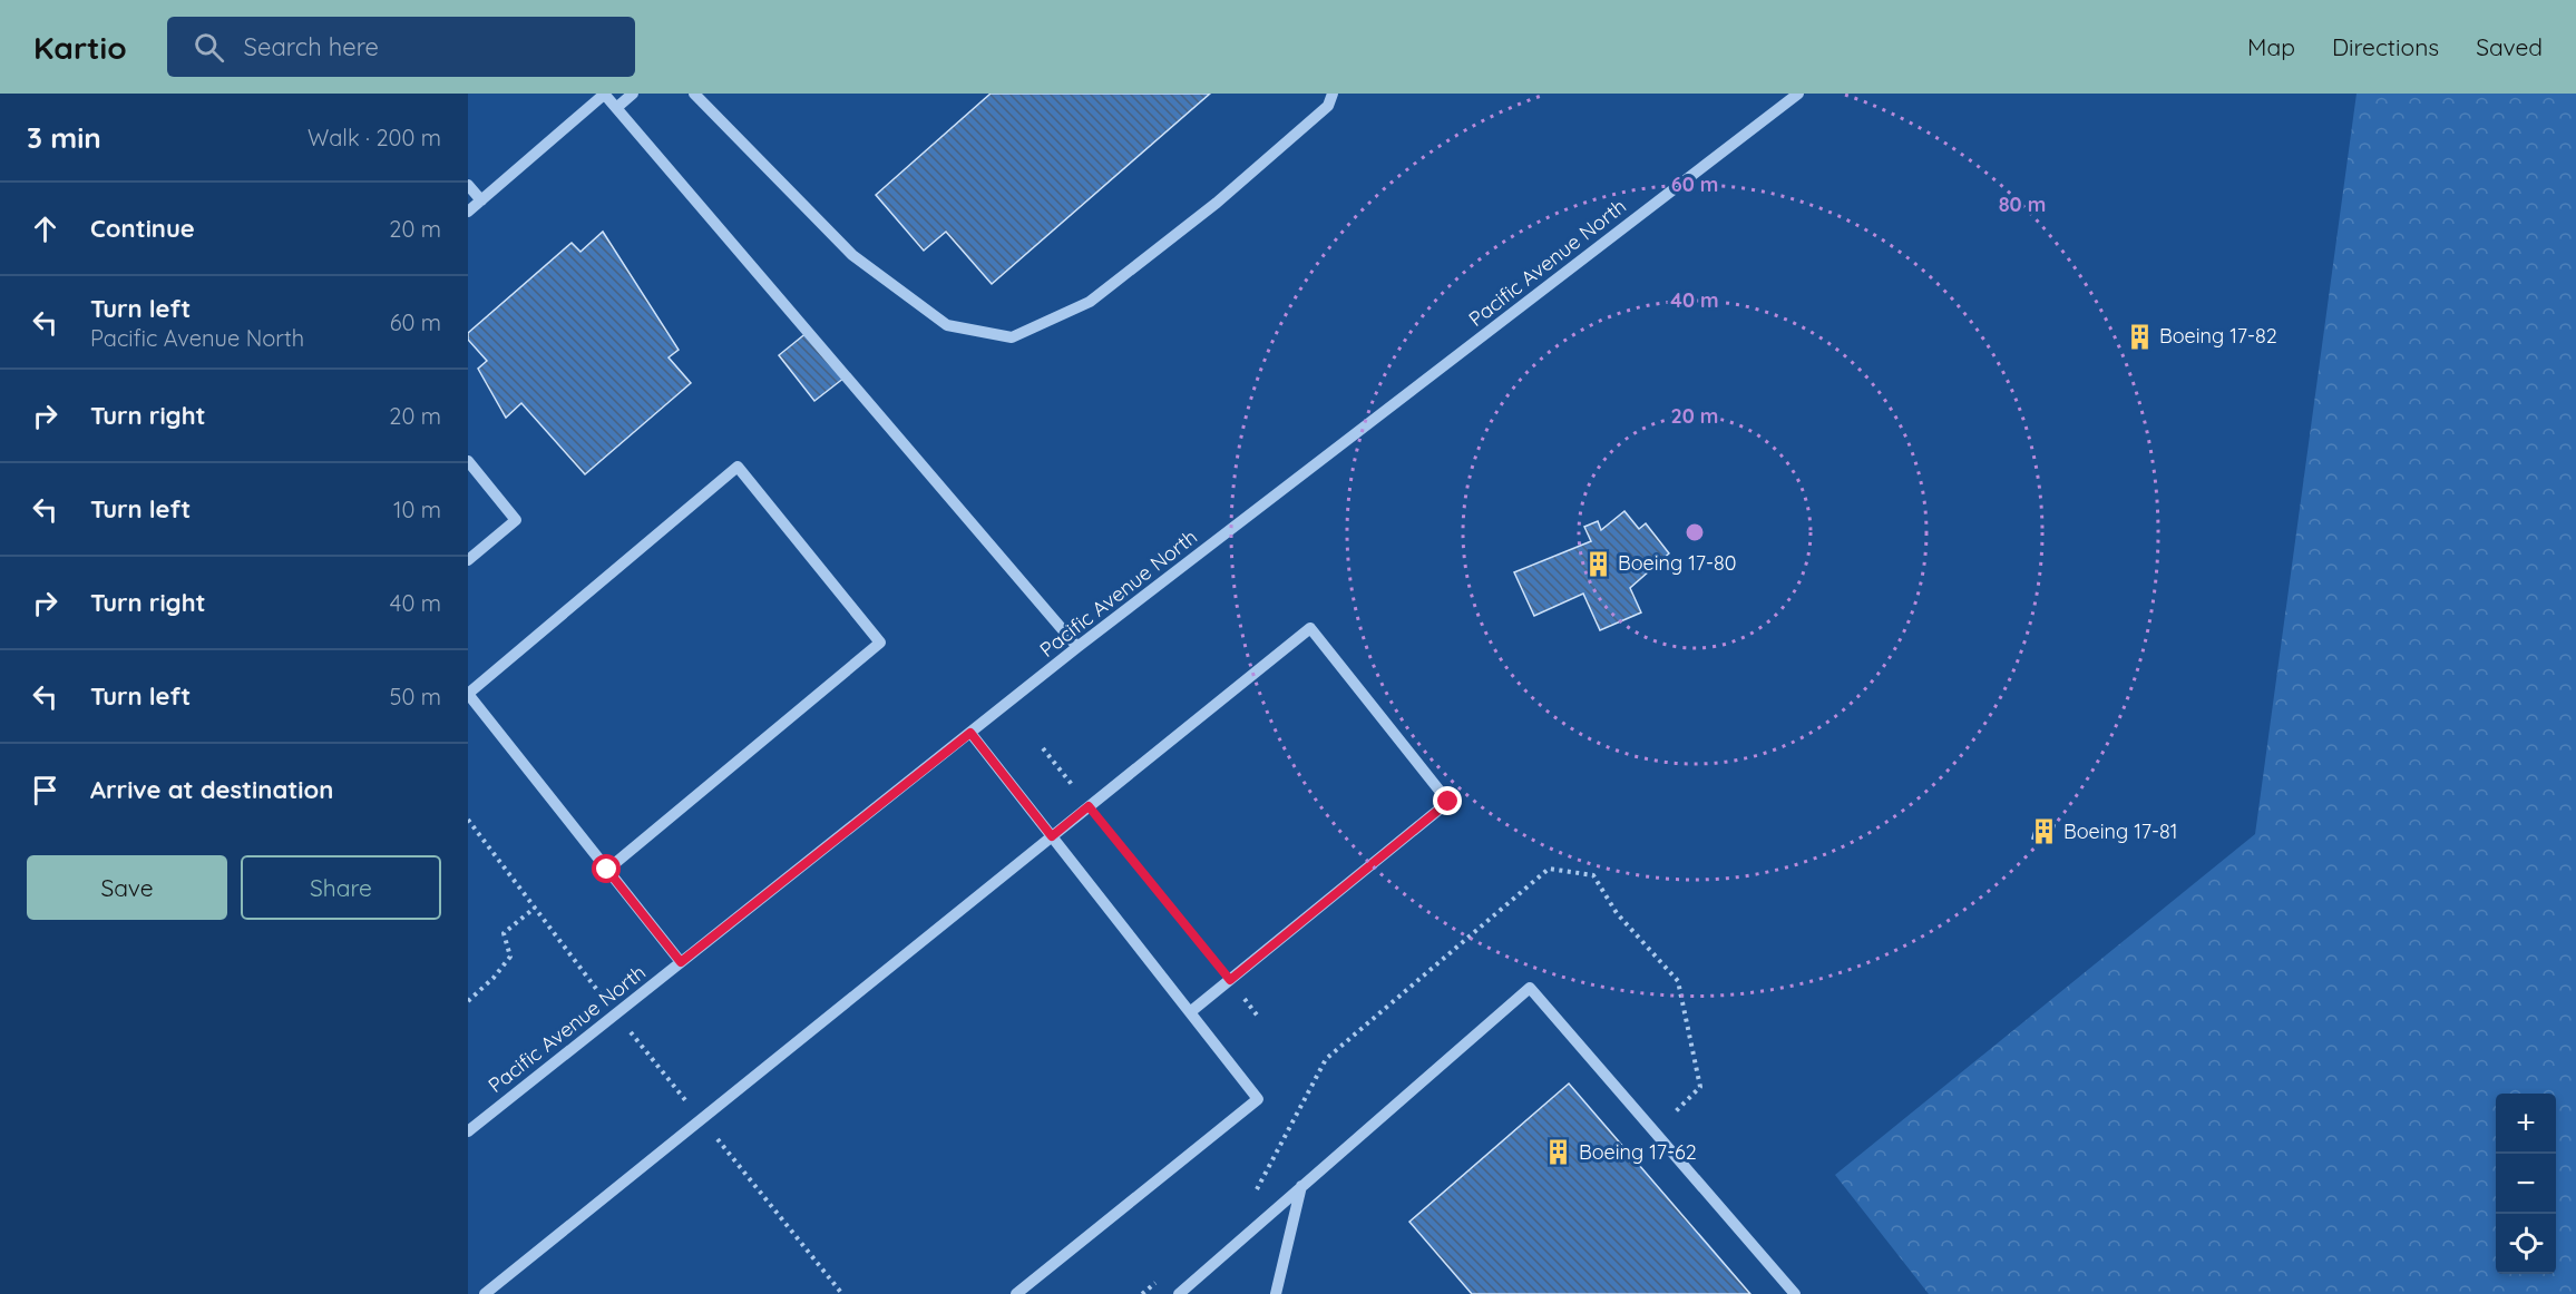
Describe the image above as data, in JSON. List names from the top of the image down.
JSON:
{
  "streets": {
    "street": ["Pacific Avenue North"]
  },
  "places": {
    "building": [
      "Boeing 17-82",
      "Boeing 17-80",
      "Boeing 17-81",
      "Boeing 17-62"
    ]
  },
  "page": {
    "header": "Kartio",
    "search": "Search here",
    "nav": ["Map", "Directions", "Saved"],
    "heading": ["3 min", "Walk · 200 m"],
    "list": [
      ["Continue", "20 m"],
      ["Turn left", "Pacific Avenue North", "60 m"],
      ["Turn right", "20 m"],
      ["Turn left", "10 m"],
      ["Turn right", "40 m"],
      ["Turn left", "50 m"],
      "Arrive at destination"
    ],
    "buttons": ["Save", "Share"],
    "map_buttons": ["+", "−"]
  },
  "rings": [
    "60 m",
    "80 m",
    "40 m",
    "20 m"
  ]
}
